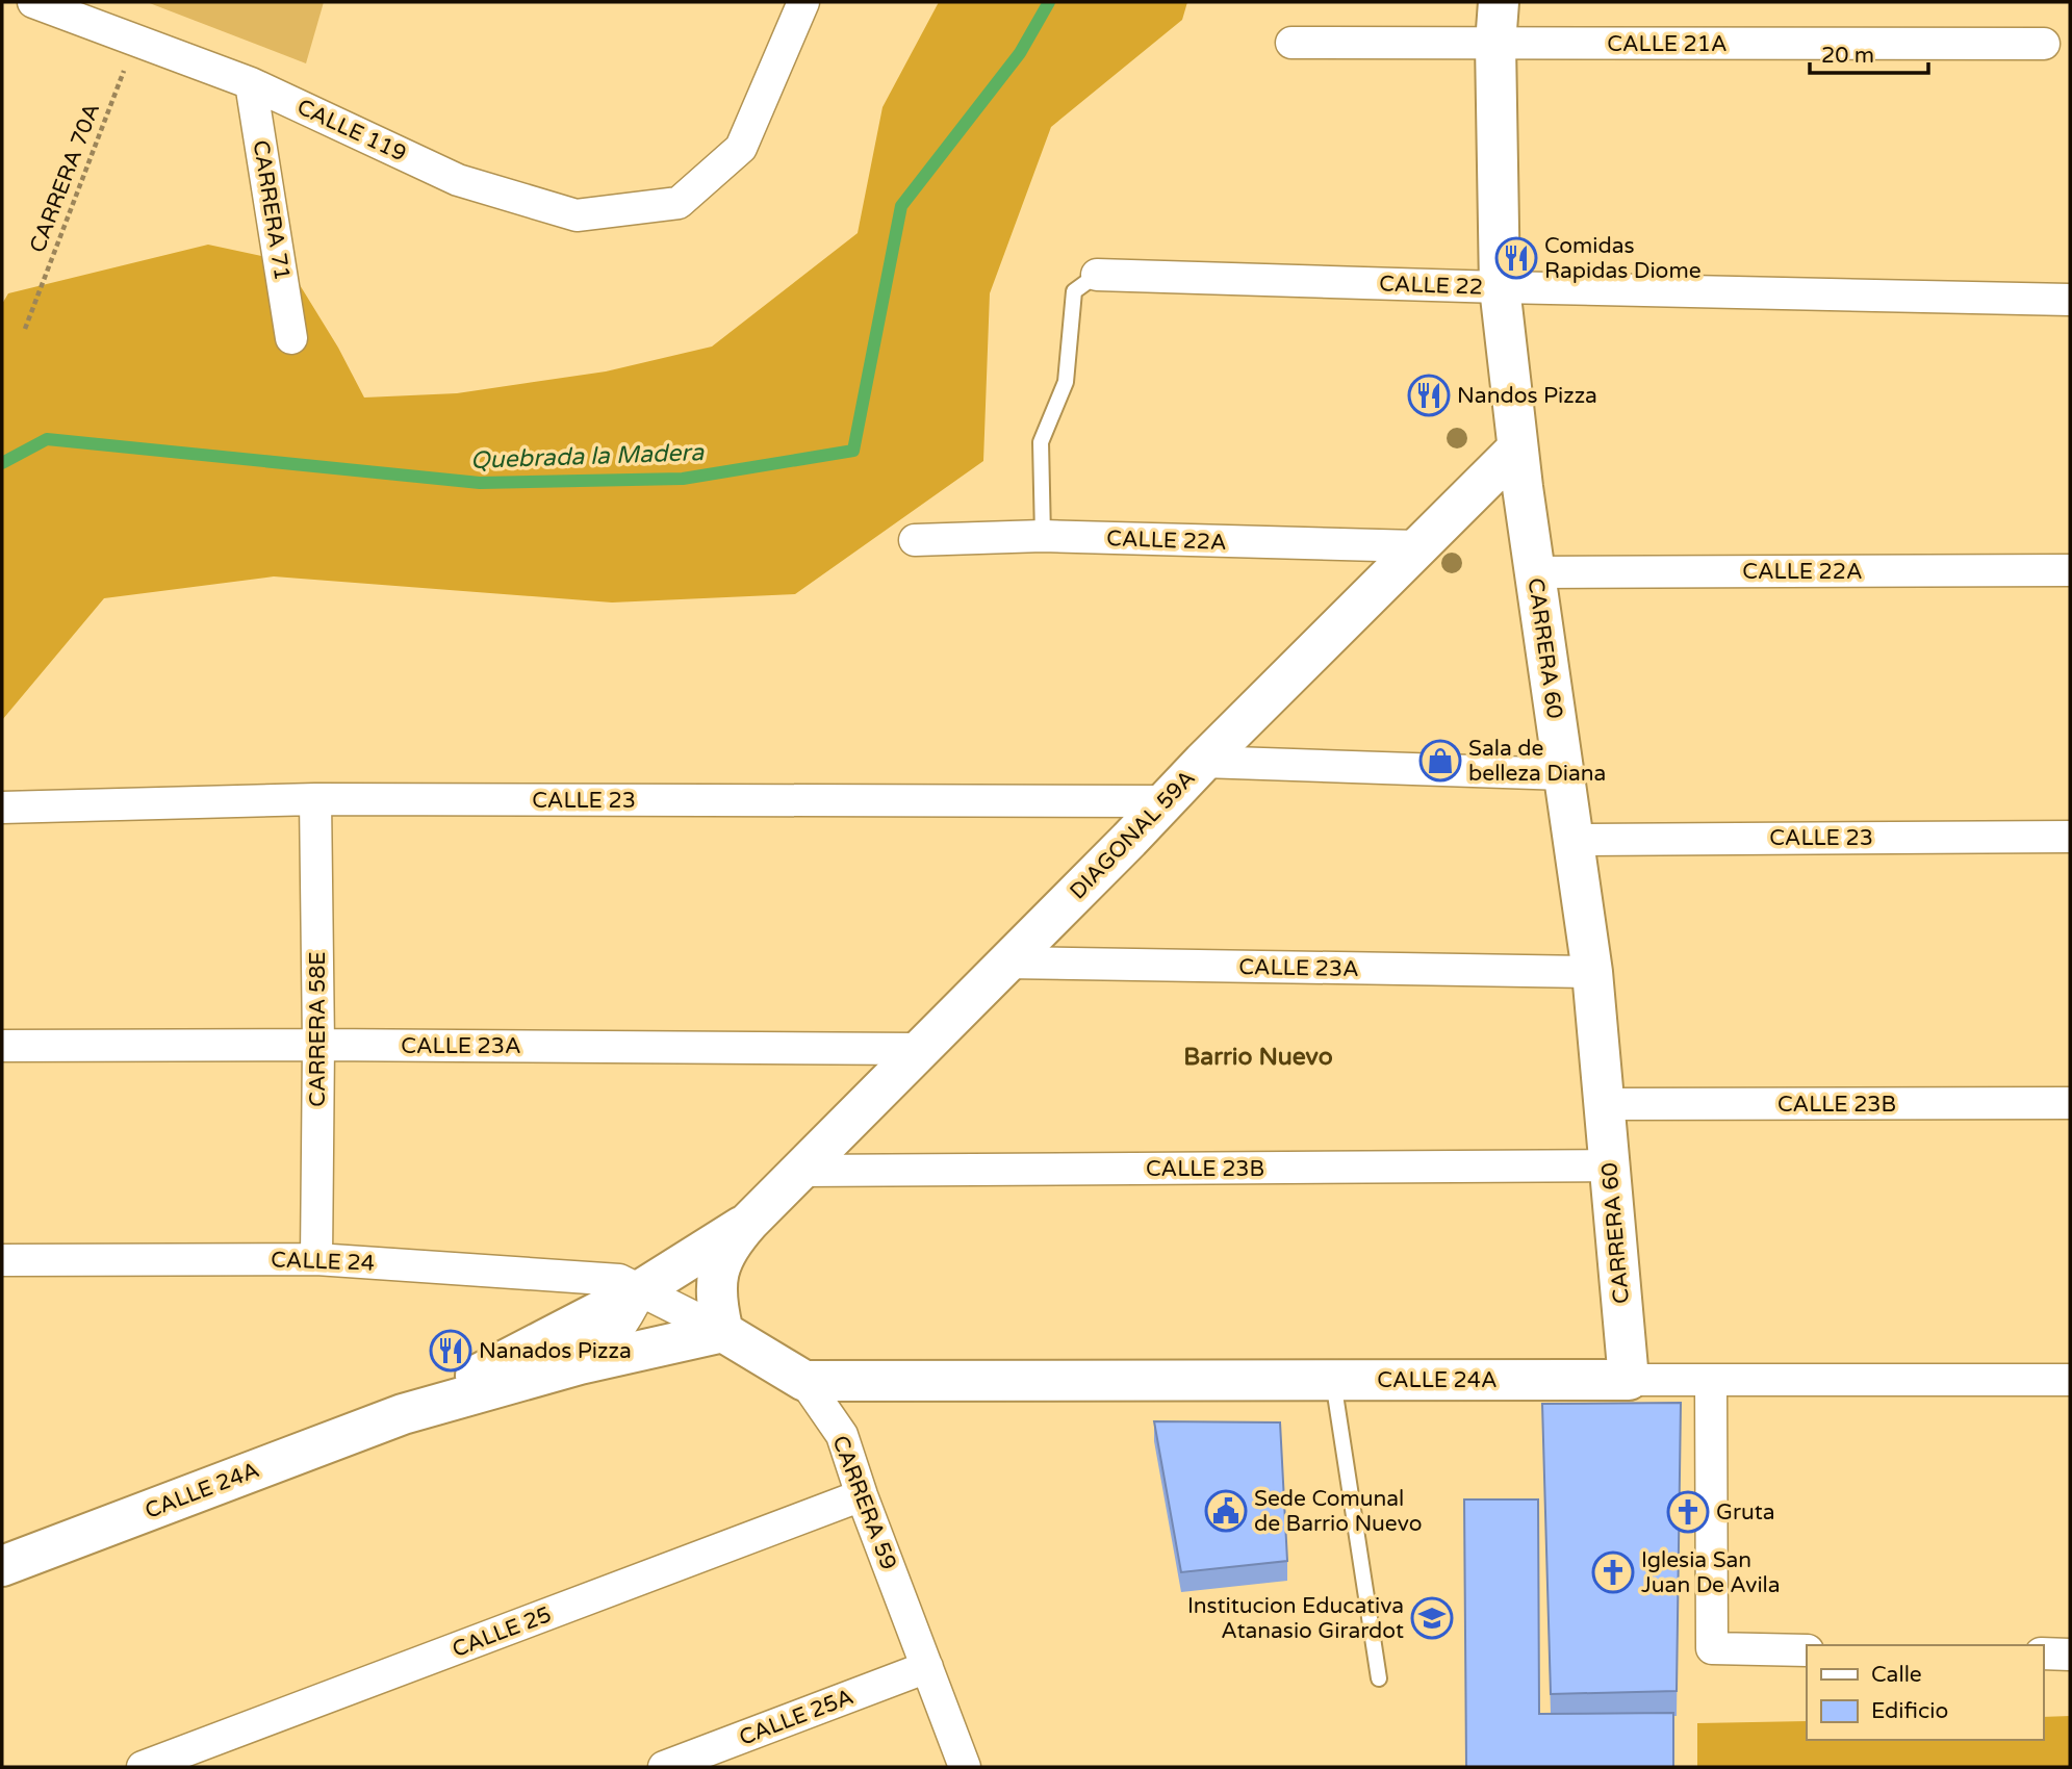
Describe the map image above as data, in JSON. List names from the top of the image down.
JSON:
{
  "streets": {
    "main road": [
      "CARRERA 60",
      "DIAGONAL 59A",
      "CALLE 24A",
      "CARRERA 59"
    ],
    "street": [
      "CALLE 21A",
      "CALLE 119",
      "CARRERA 71",
      "CALLE 22",
      "CALLE 22A",
      "CALLE 23",
      "CALLE 23A",
      "CARRERA 58E",
      "CALLE 23B",
      "CALLE 24",
      "CALLE 25",
      "CALLE 25A"
    ],
    "path": ["CARRERA 70A"]
  },
  "crossings": [
    ["CALLE 21A", "CARRERA 60"],
    ["CALLE 119", "CARRERA 70A"],
    ["CALLE 119", "CARRERA 71"],
    ["CALLE 22", "CARRERA 60"],
    ["CALLE 22A", "CARRERA 60"],
    ["CALLE 22A", "DIAGONAL 59A"],
    ["CARRERA 60", "CALLE 23"],
    ["CARRERA 60", "DIAGONAL 59A"],
    ["CARRERA 60", "CALLE 23A"],
    ["CARRERA 60", "CALLE 23B"],
    ["CARRERA 60", "CALLE 24A"],
    ["CALLE 23", "DIAGONAL 59A"],
    ["CALLE 23", "CARRERA 58E"],
    ["DIAGONAL 59A", "CALLE 23A"],
    ["DIAGONAL 59A", "CALLE 23B"],
    ["DIAGONAL 59A", "CALLE 24"],
    ["DIAGONAL 59A", "CALLE 24A"],
    ["DIAGONAL 59A", "CARRERA 59"],
    ["CALLE 23A", "CARRERA 58E"],
    ["CARRERA 58E", "CALLE 24"],
    ["CALLE 24", "CALLE 24A"],
    ["CALLE 24", "CARRERA 59"],
    ["CALLE 24A", "CARRERA 59"],
    ["CARRERA 59", "CALLE 25"],
    ["CARRERA 59", "CALLE 25A"]
  ],
  "districts": ["Barrio Nuevo"],
  "water": ["Quebrada la Madera"],
  "places": {
    "restaurant": ["Comidas Rapidas Diome", "Nandos Pizza", "Nanados Pizza"],
    "shop": ["Sala de belleza Diana"],
    "public building": ["Sede Comunal de Barrio Nuevo"],
    "church": ["Gruta", "Iglesia San Juan De Avila"],
    "school or university": ["Institucion Educativa Atanasio Girardot"]
  },
  "legend": ["Calle", "Edificio"],
  "scale_bar": "20 m"
}
